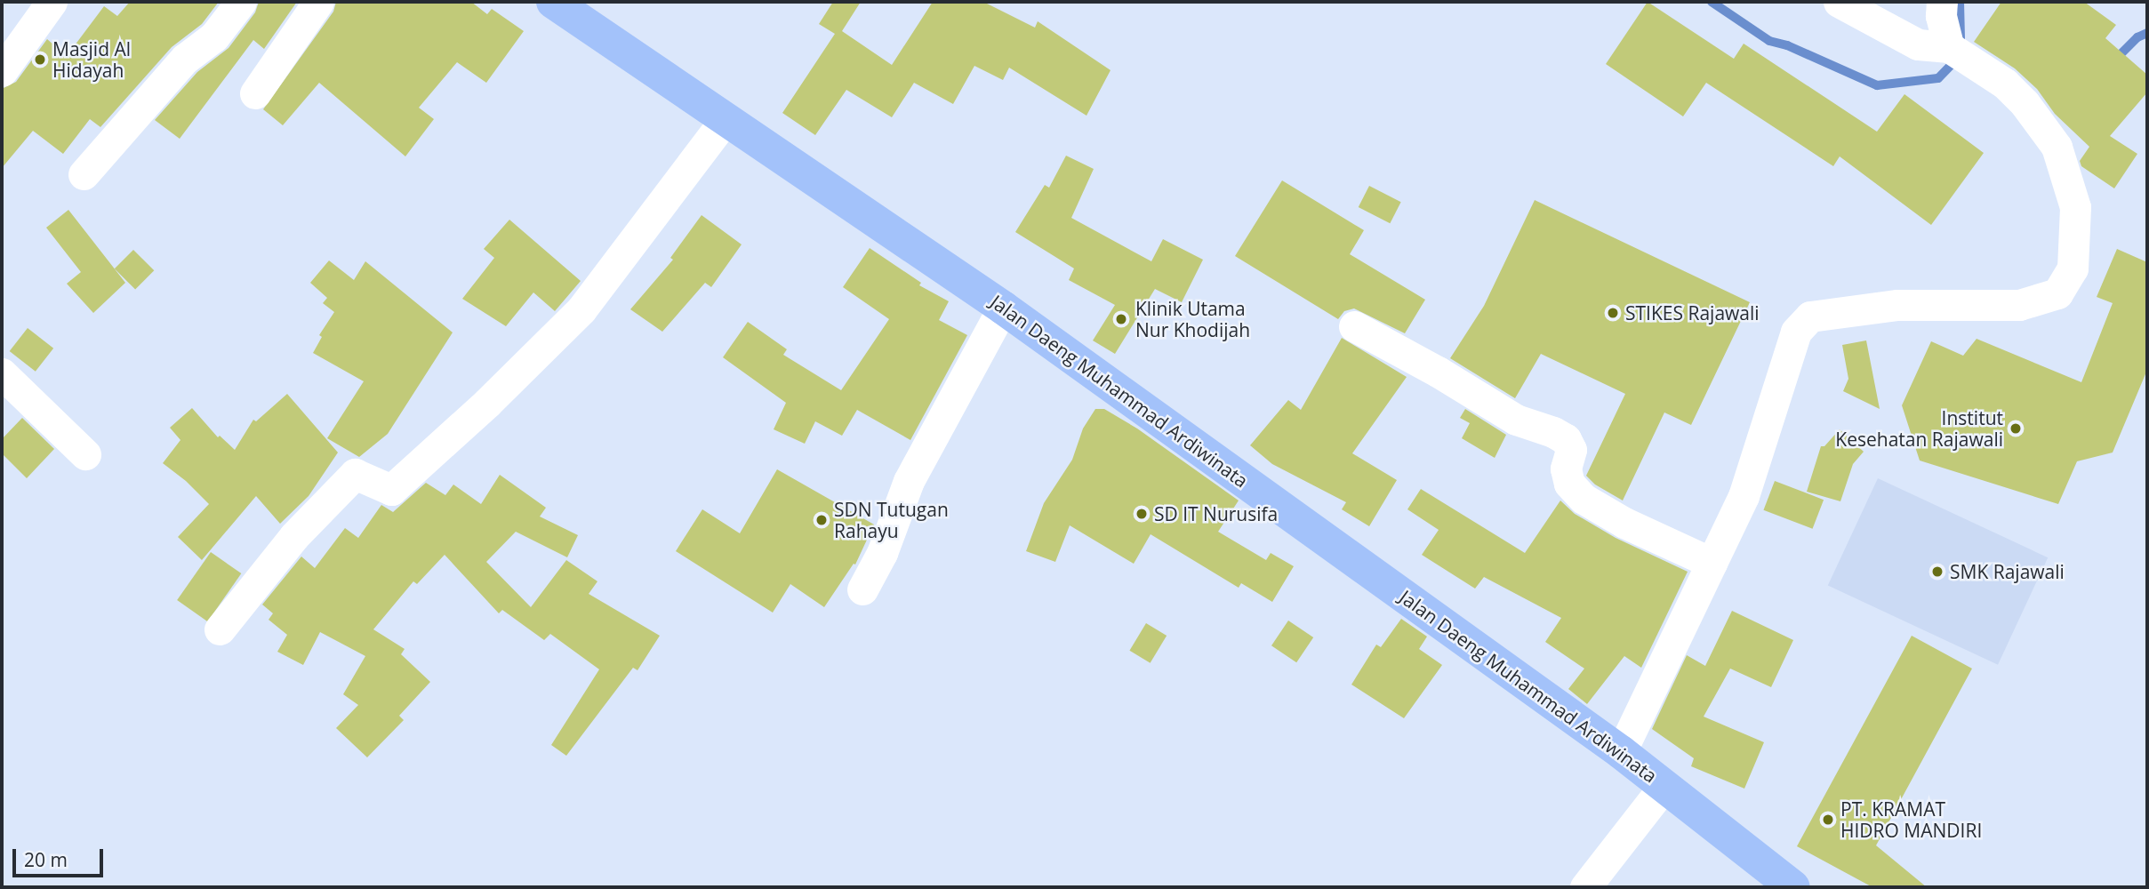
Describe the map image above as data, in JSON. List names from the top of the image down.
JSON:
{
  "streets": {
    "main road": ["Jalan Daeng Muhammad Ardiwinata"]
  },
  "places": [
    "Masjid Al Hidayah",
    "STIKES Rajawali",
    "Klinik Utama Nur Khodijah",
    "Institut Kesehatan Rajawali",
    "SD IT Nurusifa",
    "SDN Tutugan Rahayu",
    "SMK Rajawali",
    "PT. KRAMAT HIDRO MANDIRI"
  ],
  "scale_bar": "20 m"
}
